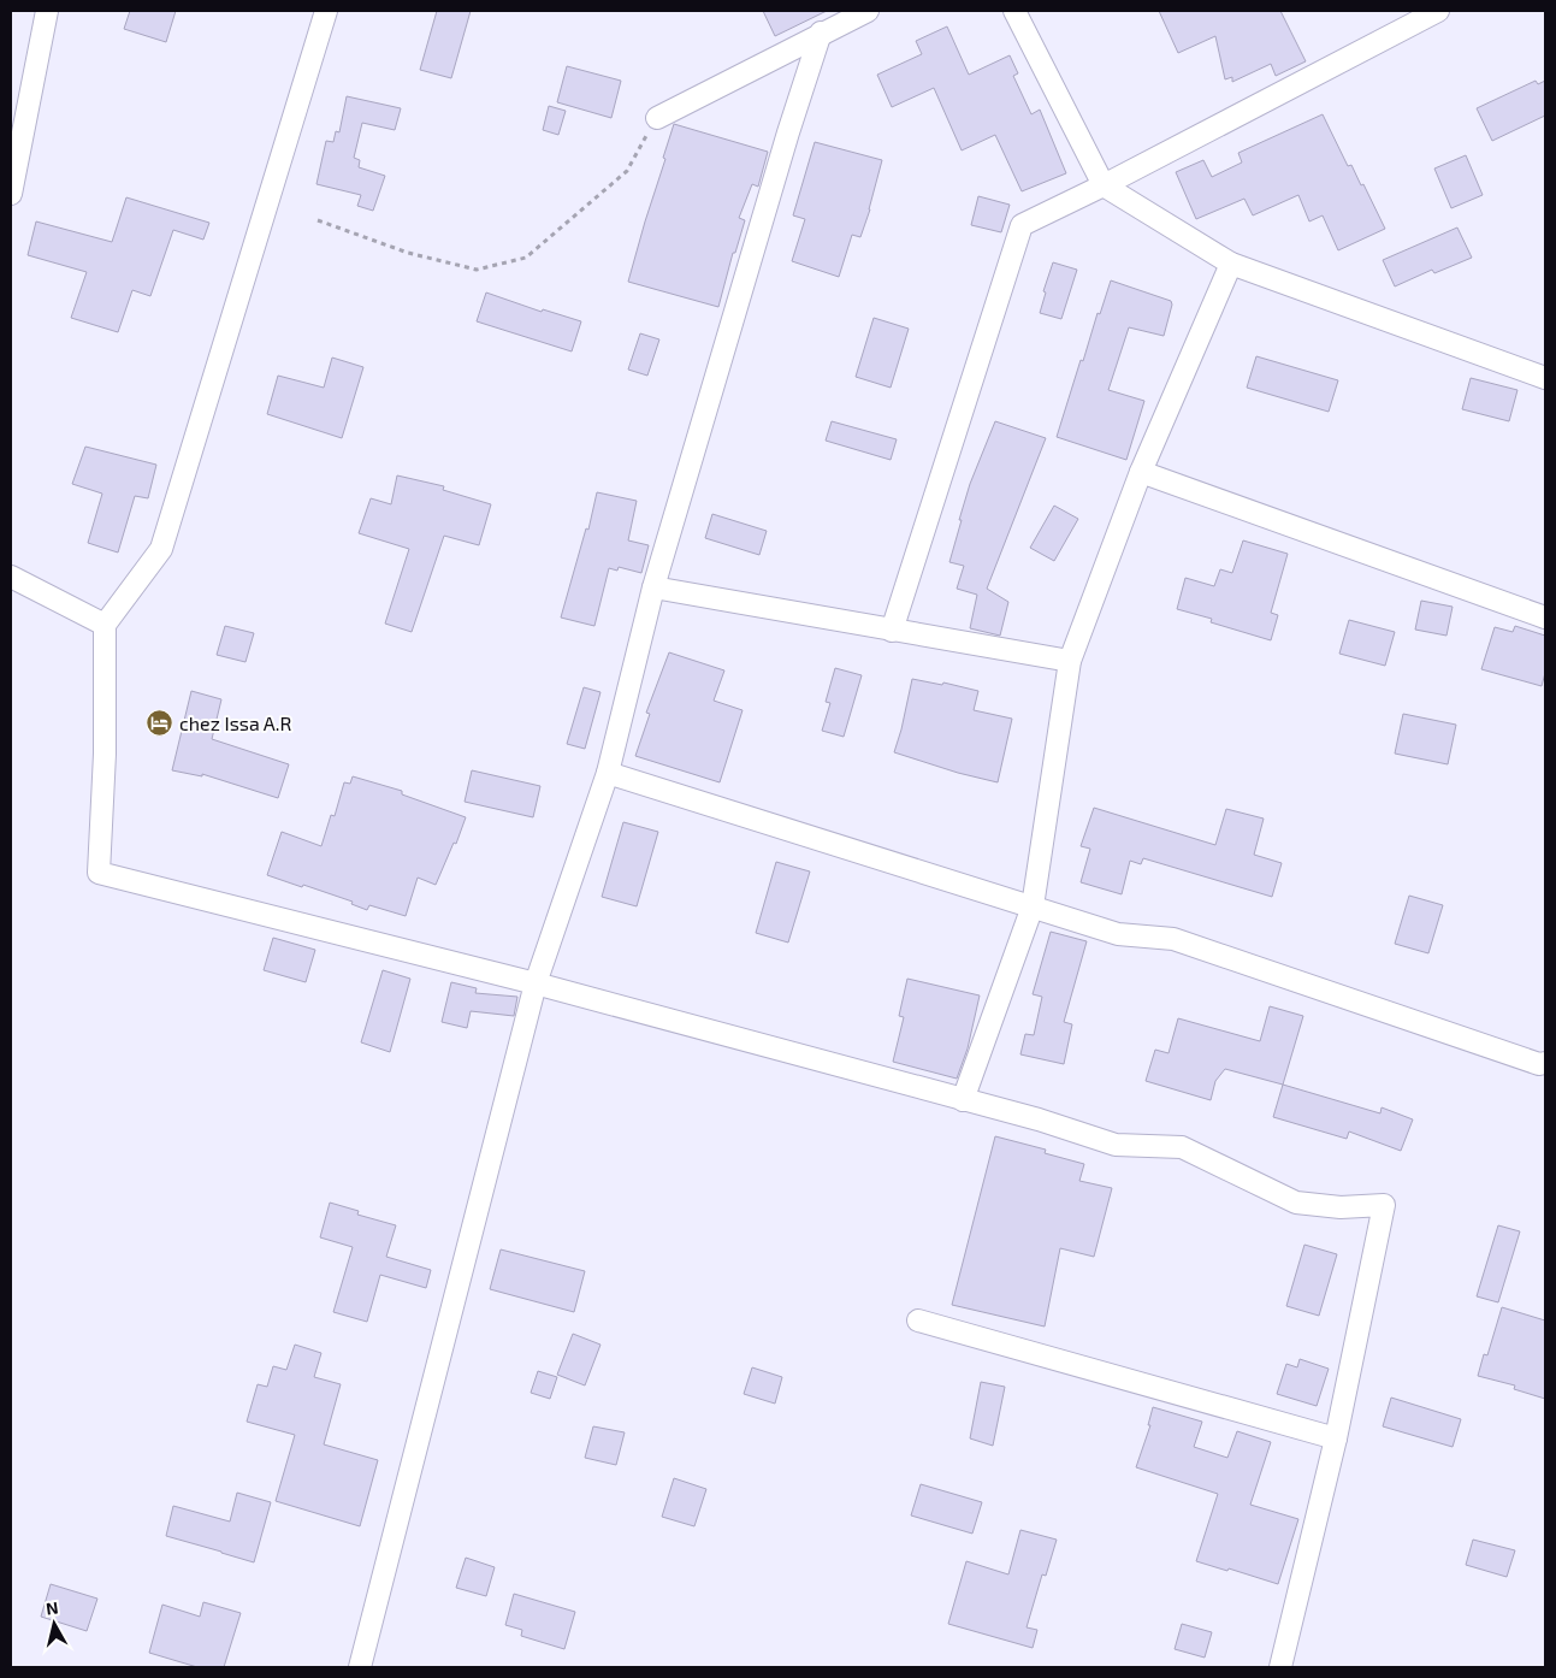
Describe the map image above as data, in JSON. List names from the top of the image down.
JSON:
{
  "places": {
    "hotel": ["chez Issa A.R"]
  },
  "north": "top"
}
